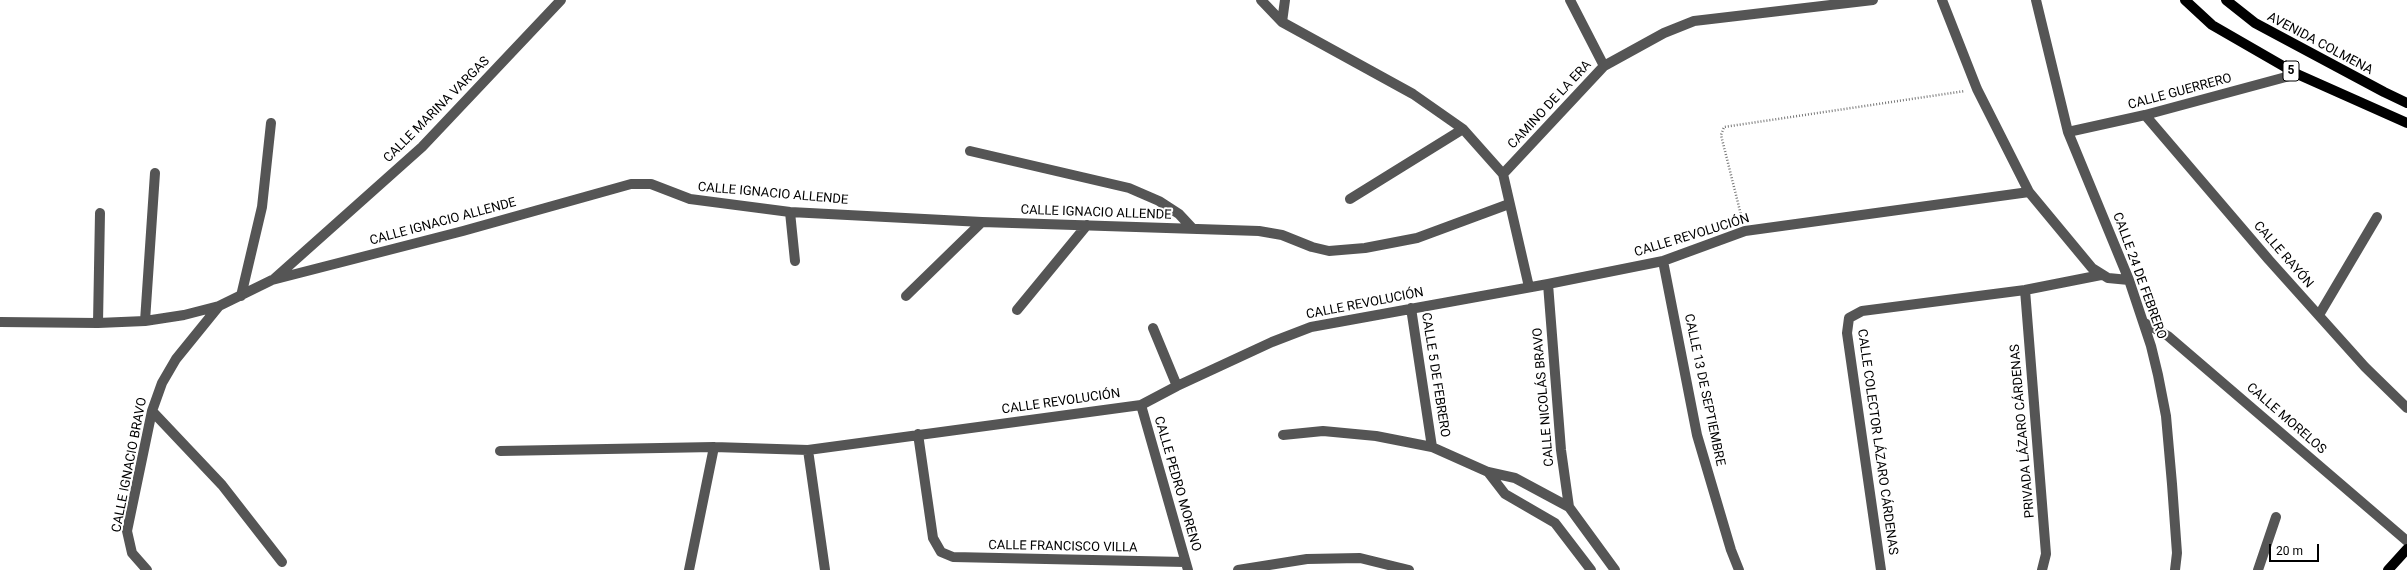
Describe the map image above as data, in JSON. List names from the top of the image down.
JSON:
{
  "streets": {
    "main road": ["AVENIDA COLMENA", "5"],
    "street": [
      "CALLE GUERRERO",
      "CAMINO DE LA ERA",
      "CALLE MARINA VARGAS",
      "CALLE IGNACIO ALLENDE",
      "CALLE REVOLUCIÓN",
      "CALLE RAYÓN",
      "CALLE 24 DE FEBRERO",
      "CALLE 5 DE FEBRERO",
      "CALLE 13 DE SEPTIEMBRE",
      "CALLE NICOLÁS BRAVO",
      "CALLE MORELOS",
      "PRIVADA LÁZARO CÁRDENAS",
      "CALLE COLECTOR LÁZARO CÁRDENAS",
      "CALLE IGNACIO BRAVO",
      "CALLE PEDRO MORENO",
      "CALLE FRANCISCO VILLA"
    ]
  },
  "crossings": [
    ["5", "CALLE GUERRERO"],
    ["CALLE GUERRERO", "CALLE RAYÓN"],
    ["CALLE GUERRERO", "CALLE 24 DE FEBRERO"],
    ["CALLE MARINA VARGAS", "CALLE IGNACIO ALLENDE"],
    ["CALLE IGNACIO ALLENDE", "CALLE IGNACIO BRAVO"],
    ["CALLE REVOLUCIÓN", "CALLE 5 DE FEBRERO"],
    ["CALLE REVOLUCIÓN", "CALLE 13 DE SEPTIEMBRE"],
    ["CALLE REVOLUCIÓN", "CALLE NICOLÁS BRAVO"],
    ["CALLE REVOLUCIÓN", "CALLE PEDRO MORENO"],
    ["CALLE REVOLUCIÓN", "CALLE FRANCISCO VILLA"],
    ["CALLE 24 DE FEBRERO", "CALLE MORELOS"],
    ["PRIVADA LÁZARO CÁRDENAS", "CALLE COLECTOR LÁZARO CÁRDENAS"],
    ["CALLE PEDRO MORENO", "CALLE FRANCISCO VILLA"]
  ],
  "scale_bar": "20 m"
}
